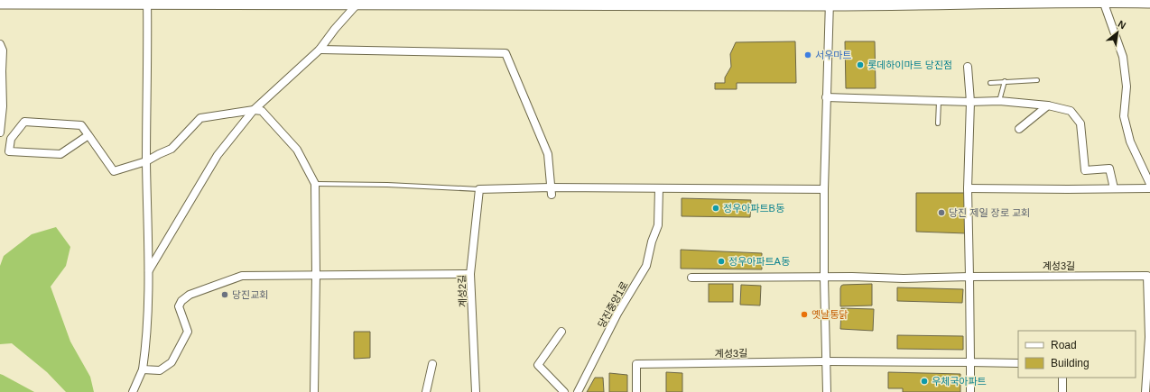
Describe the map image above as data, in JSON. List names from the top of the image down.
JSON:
{
  "streets": {
    "street": ["계성3길", "계성2길", "당진중앙1로"]
  },
  "places": [
    "서우마트",
    "롯데하이마트 당진점",
    "정우아파트B동",
    "당진 제일 장로 교회",
    "정우아파트A동",
    "당진교회",
    "옛날통닭",
    "우체국아파트"
  ],
  "legend": ["Road", "Building"],
  "north": "top right"
}
